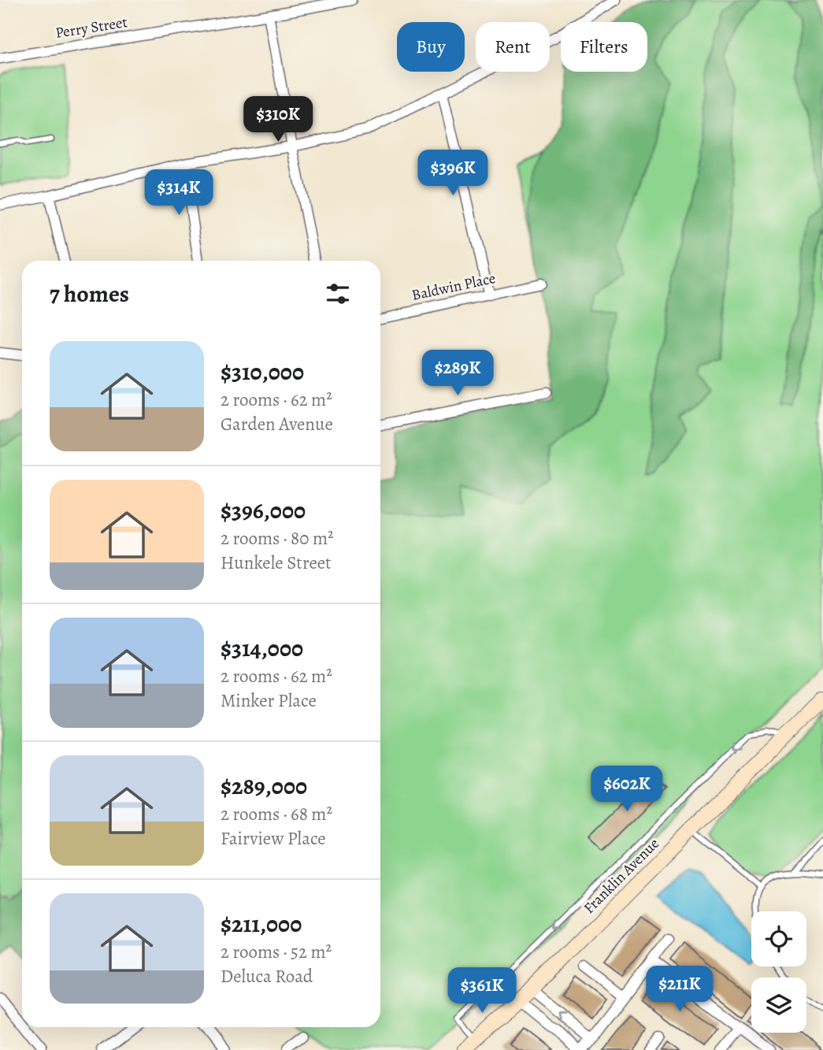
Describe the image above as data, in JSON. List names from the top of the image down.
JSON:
{
  "streets": {
    "main road": ["Franklin Avenue"],
    "street": ["Perry Street", "Baldwin Place"]
  },
  "page": {
    "chip": ["Buy", "Rent", "Filters"],
    "price": [
      "$310K",
      "$396K",
      "$314K",
      "$289K",
      "$602K",
      "$211K",
      "$361K"
    ],
    "heading": "7 homes",
    "list": [
      {
        "name": "$310,000",
        "note": "2 rooms · 62 m² · Garden Avenue"
      },
      {
        "name": "$396,000",
        "note": "2 rooms · 80 m² · Hunkele Street"
      },
      {
        "name": "$314,000",
        "note": "2 rooms · 62 m² · Minker Place"
      },
      {
        "name": "$289,000",
        "note": "2 rooms · 68 m² · Fairview Place"
      },
      {
        "name": "$211,000",
        "note": "2 rooms · 52 m² · Deluca Road"
      }
    ]
  }
}
